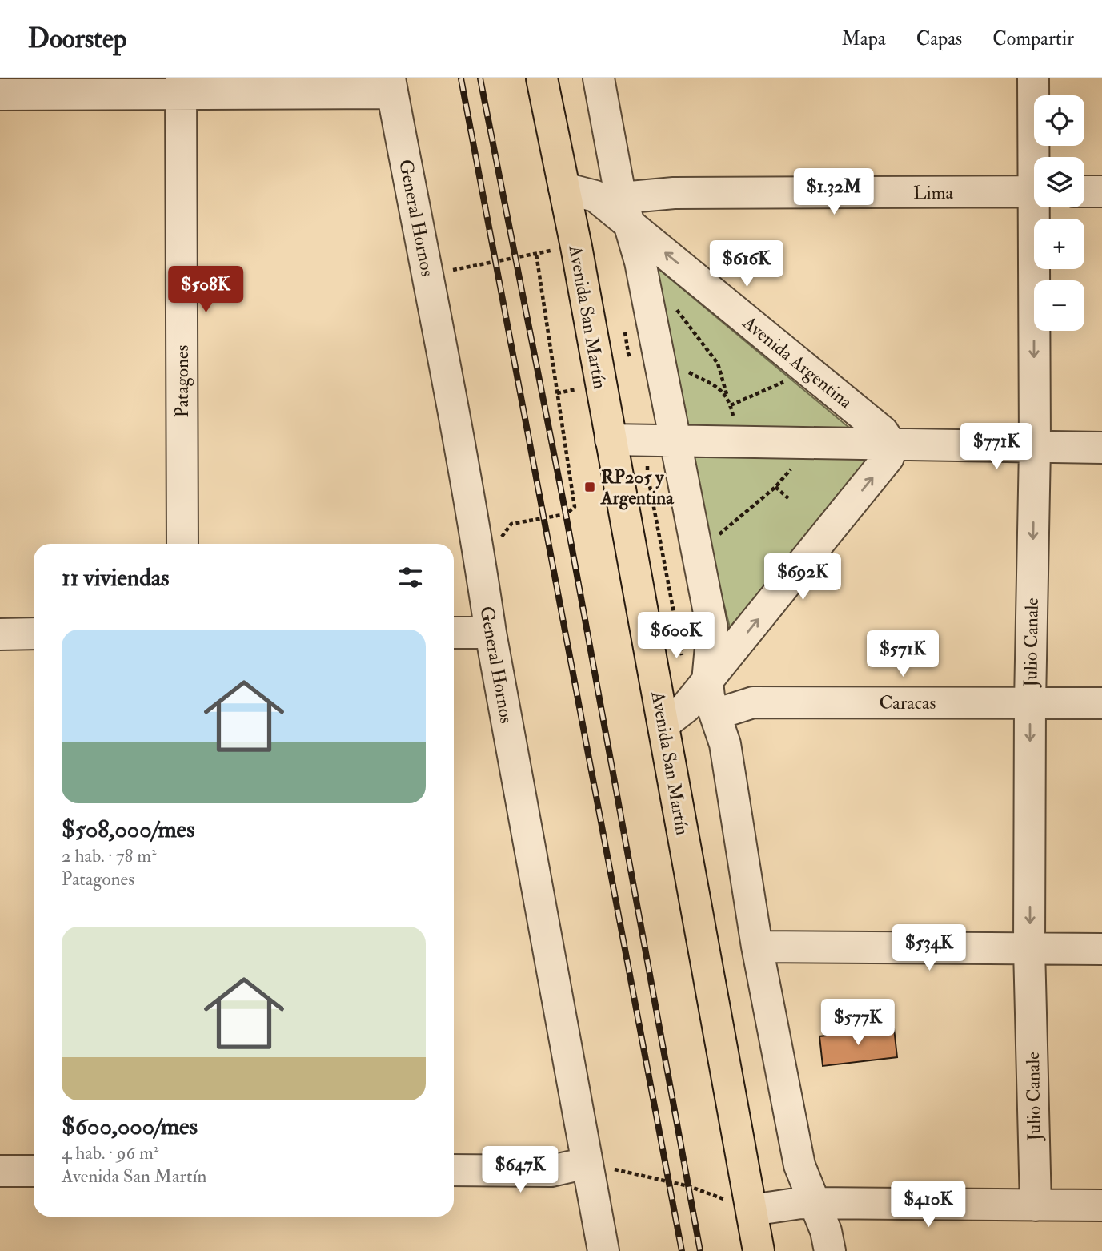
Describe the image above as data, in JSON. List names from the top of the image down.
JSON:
{
  "streets": {
    "main road": ["Avenida San Martín"],
    "street": [
      "Lima",
      "General Hornos",
      "Avenida Argentina",
      "Patagones",
      "Julio Canale",
      "Caracas"
    ]
  },
  "crossings": [
    ["Lima", "Avenida Argentina"],
    ["Avenida San Martín", "Avenida Argentina"],
    ["Julio Canale", "Caracas"]
  ],
  "one_way": ["Avenida Argentina", "Julio Canale"],
  "places": {
    "transit": ["RP205 y Argentina"]
  },
  "page": {
    "header": "Doorstep",
    "nav": ["Mapa", "Capas", "Compartir"],
    "map_buttons": ["+", "−"],
    "price": [
      "$1.32M",
      "$616K",
      "$508K",
      "$771K",
      "$692K",
      "$600K",
      "$571K",
      "$534K",
      "$577K",
      "$647K",
      "$410K"
    ],
    "heading": "11 viviendas",
    "list": [
      {
        "name": "$508,000/mes",
        "note": "2 hab. · 78 m² · Patagones"
      },
      {
        "name": "$600,000/mes",
        "note": "4 hab. · 96 m² · Avenida San Martín"
      }
    ]
  }
}
